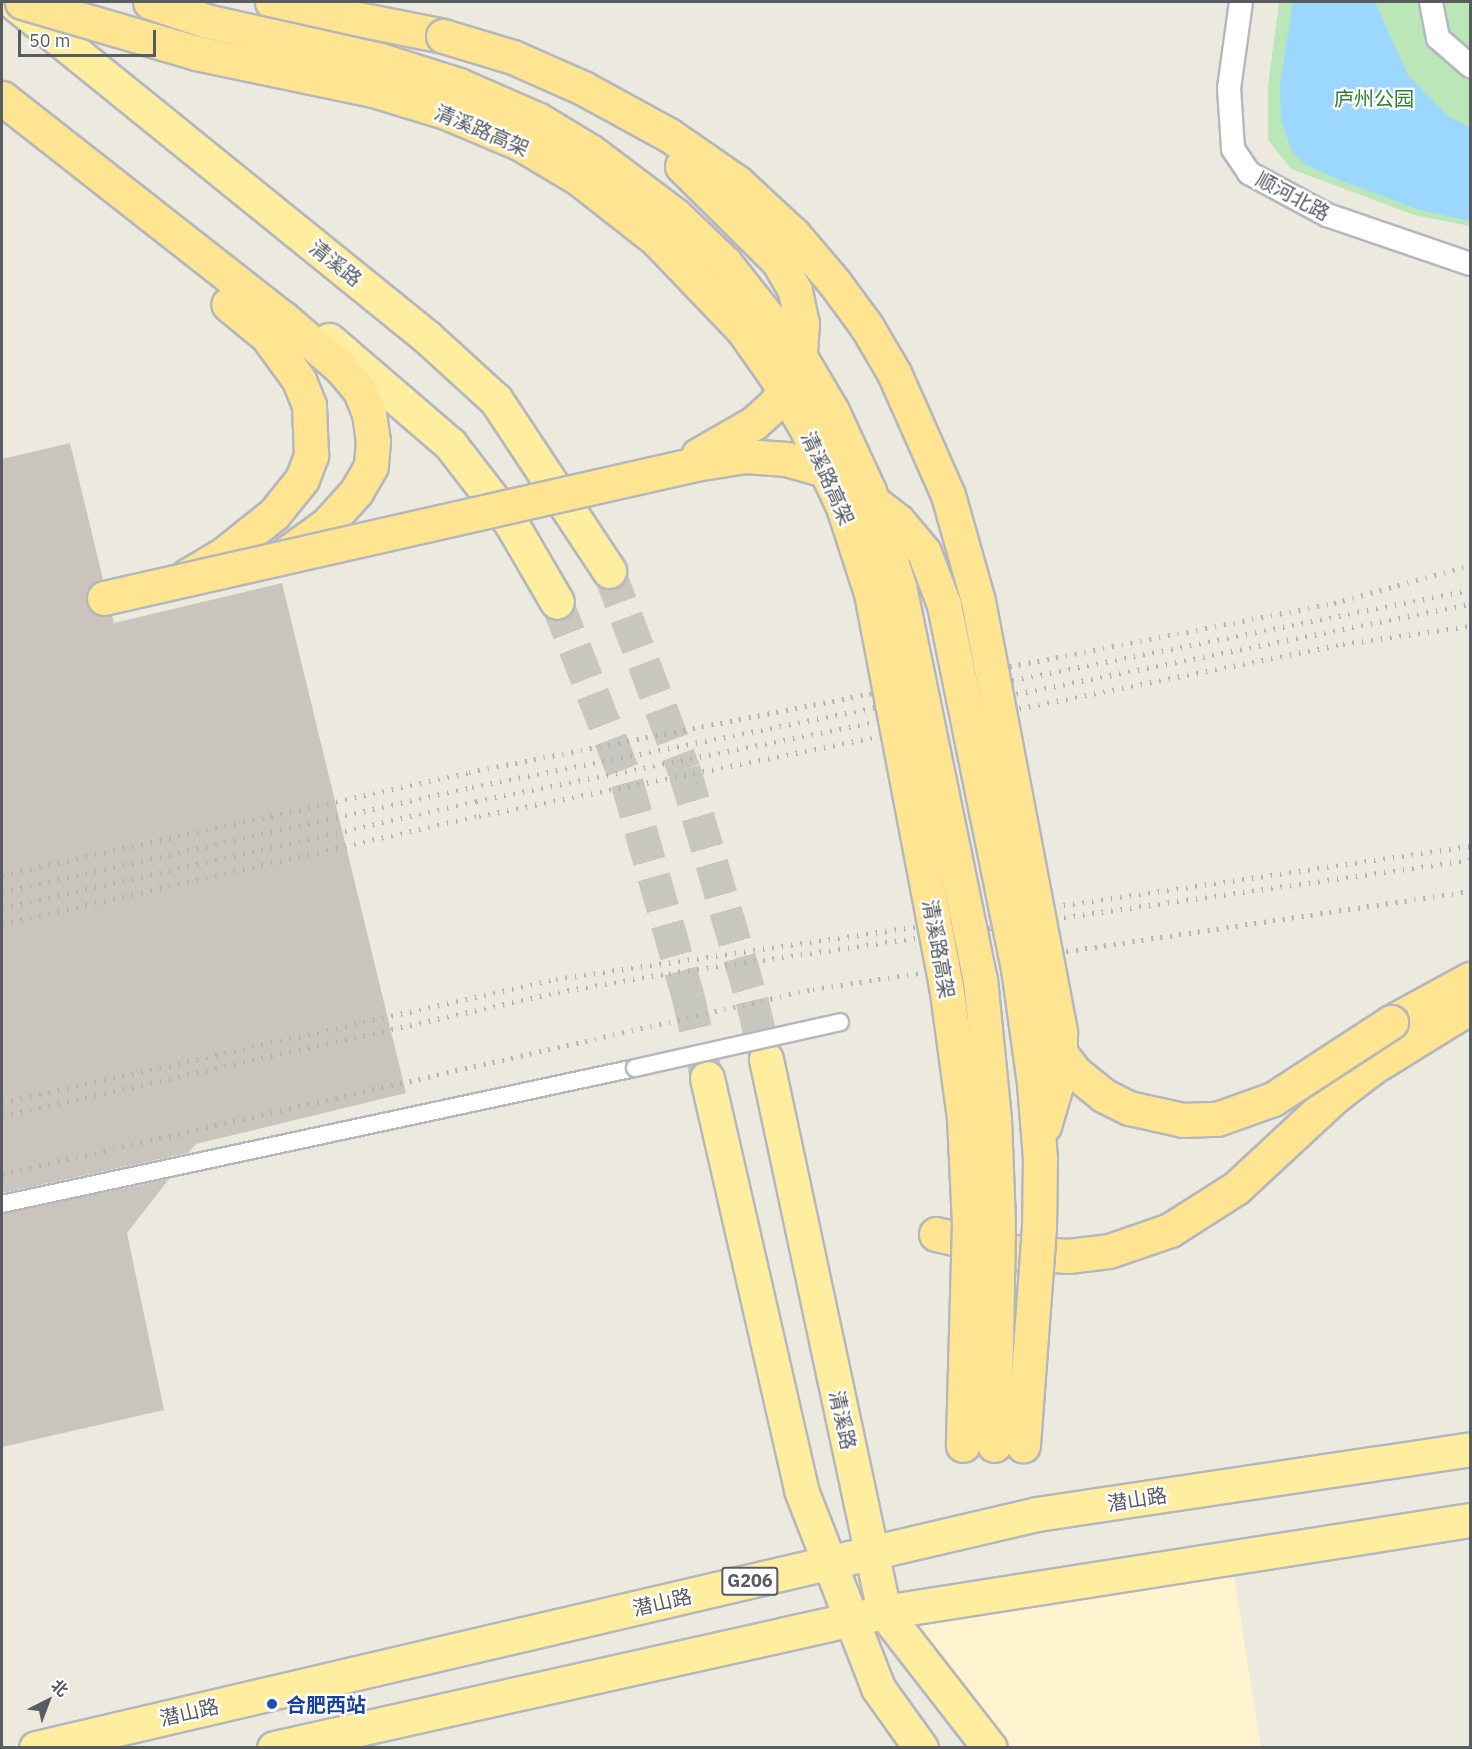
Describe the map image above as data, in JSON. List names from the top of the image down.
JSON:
{
  "streets": {
    "highway": ["清溪路高架"],
    "main road": ["清溪路", "潜山路", "G206"],
    "street": ["顺河北路"]
  },
  "crossings": [
    ["清溪路", "潜山路"]
  ],
  "parks": ["庐州公园"],
  "places": ["合肥西站"],
  "scale_bar": "50 m",
  "north": "top right"
}
